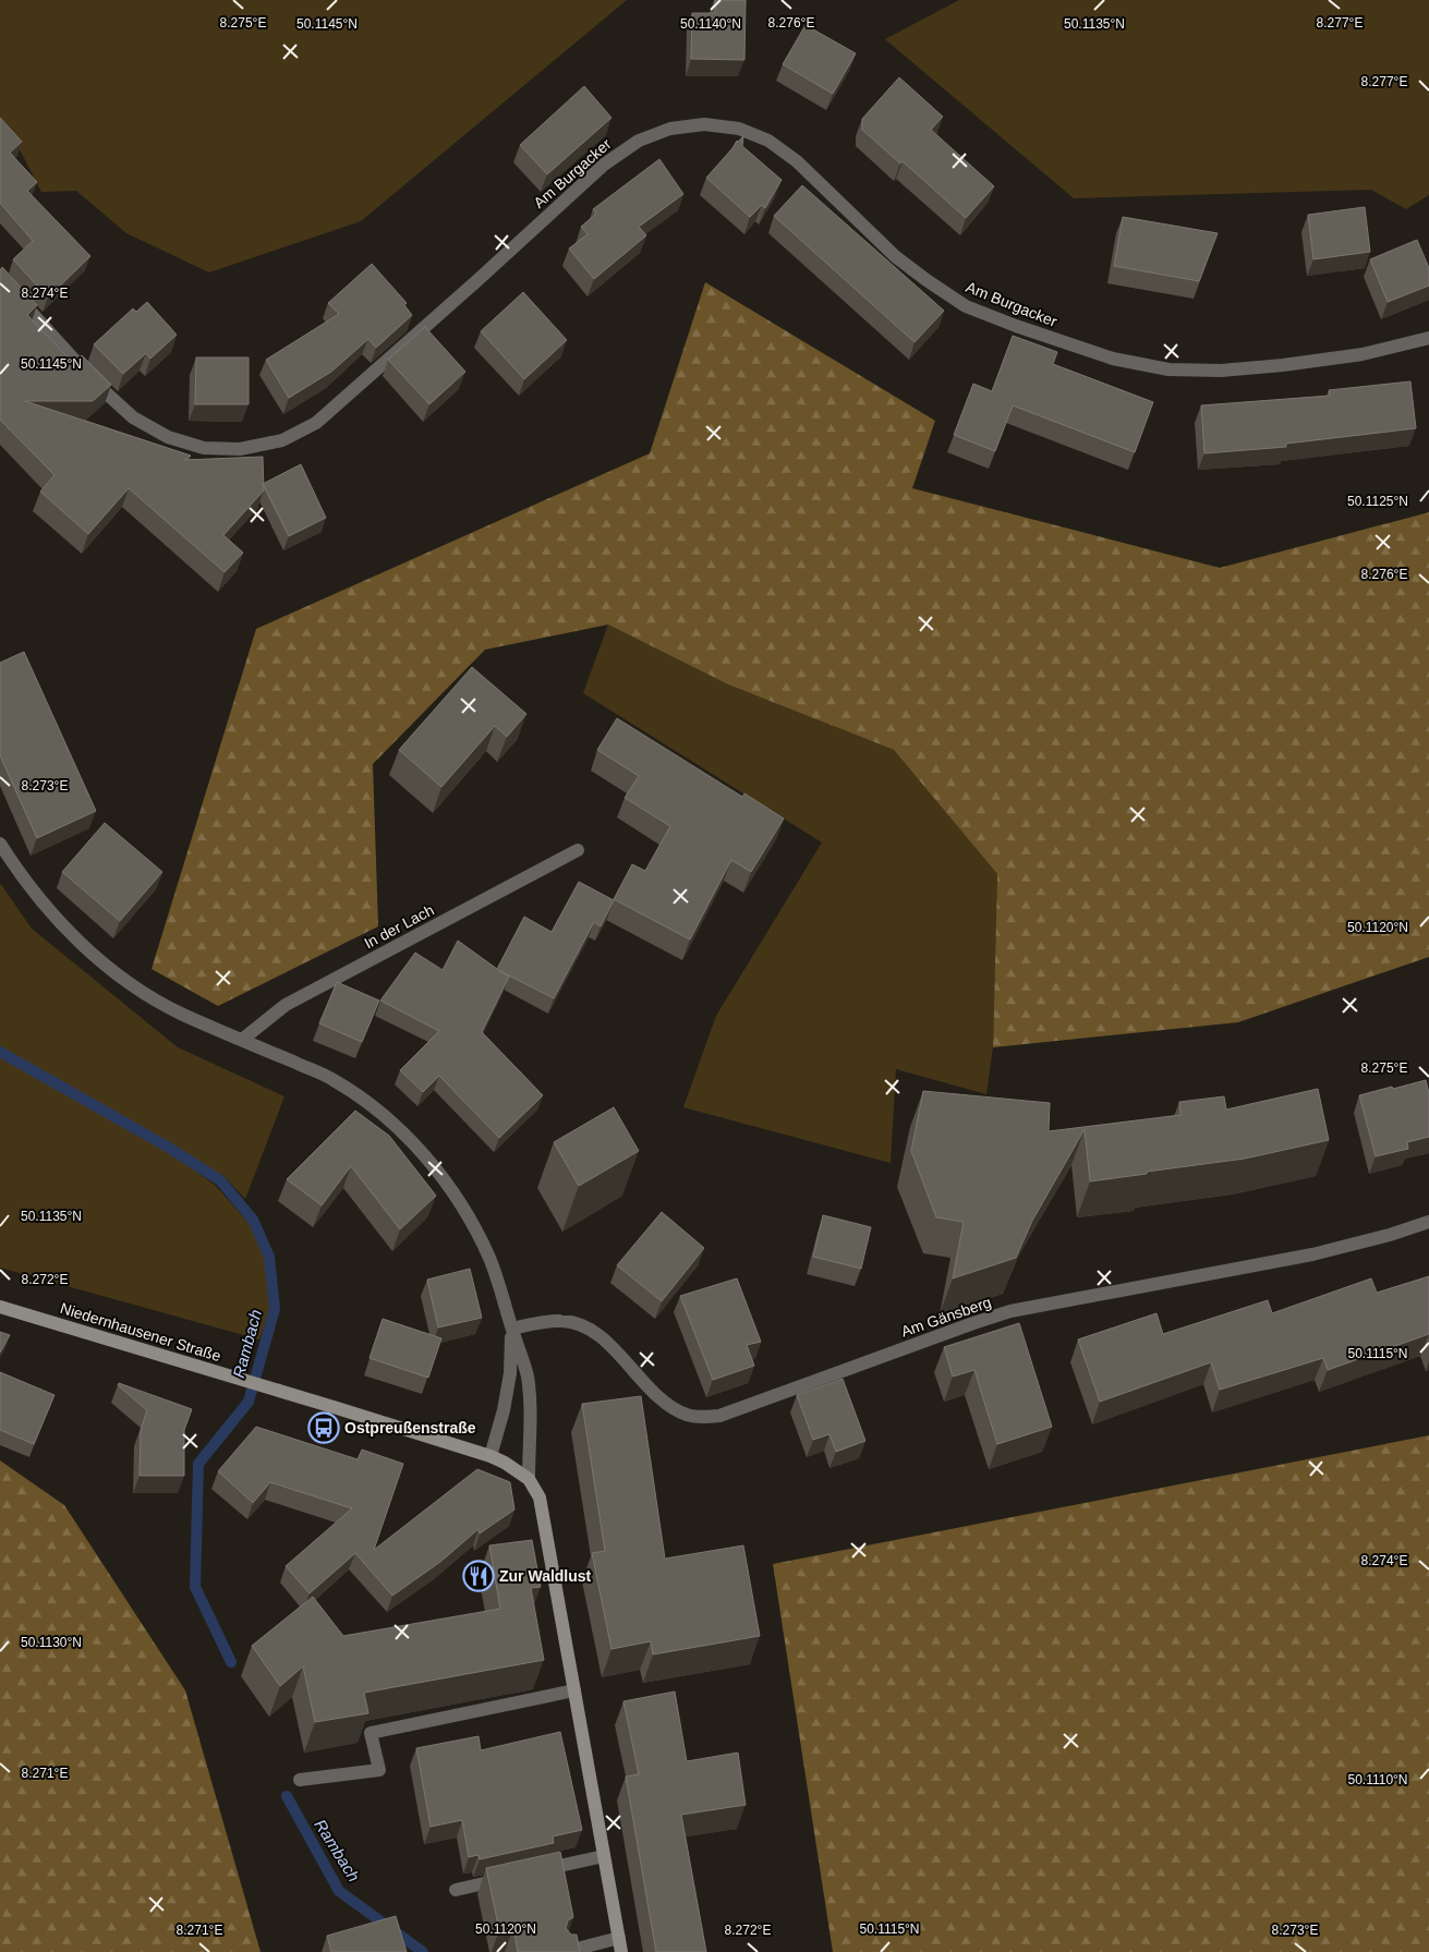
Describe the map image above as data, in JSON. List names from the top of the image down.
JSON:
{
  "streets": {
    "main road": ["Niedernhausener Straße"],
    "street": ["Am Burgacker", "In der Lach", "Am Gänsberg"]
  },
  "water": ["Rambach"],
  "places": {
    "bus stop": ["Ostpreußenstraße"],
    "restaurant": ["Zur Waldlust"]
  },
  "coordinates": [
    "8.275°E",
    "8.276°E",
    "8.277°E",
    "50.1145°N",
    "50.1140°N",
    "50.1135°N",
    "8.274°E",
    "50.1125°N",
    "8.273°E",
    "50.1120°N",
    "8.272°E",
    "50.1115°N",
    "50.1130°N",
    "8.271°E",
    "50.1110°N"
  ]
}
